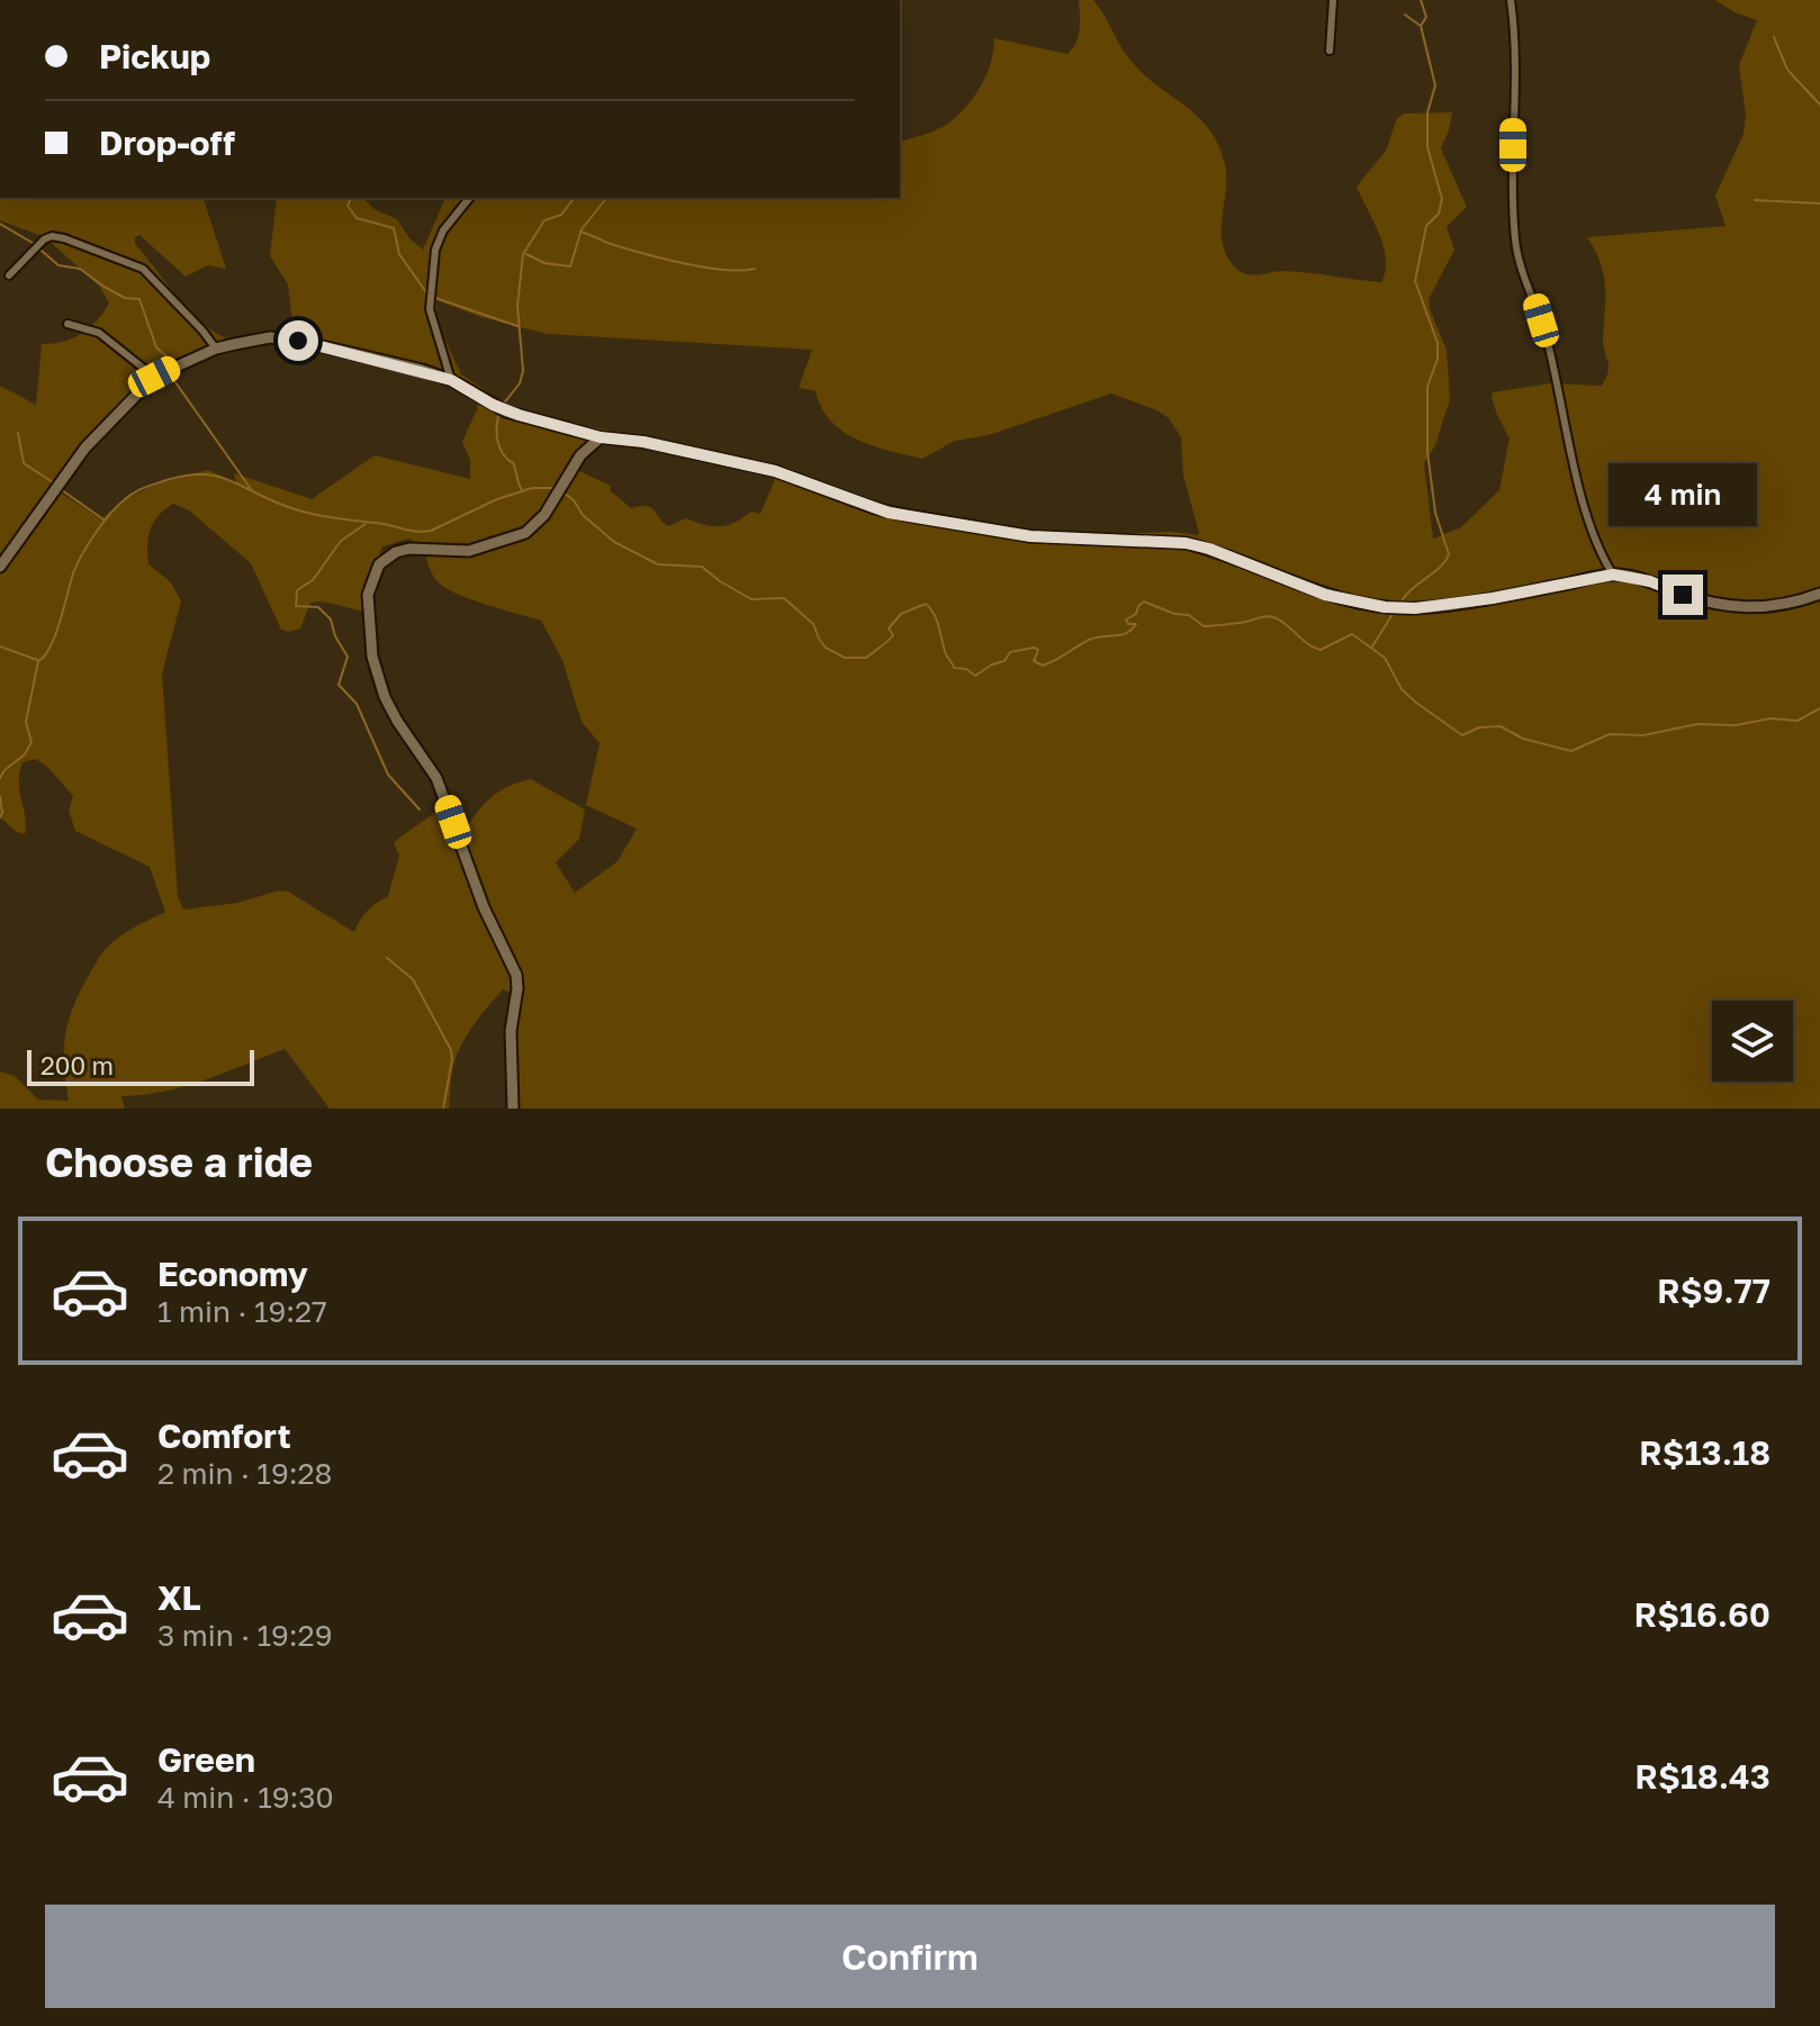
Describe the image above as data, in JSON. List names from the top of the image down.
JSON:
{
  "scale_bar": "200 m",
  "page": {
    "banner": ["Pickup", "Drop-off"],
    "bubble": "4 min",
    "scale": "200 m",
    "heading": "Choose a ride",
    "list": [
      {
        "name": "Economy",
        "note": "1 min · 19:27",
        "value": "R$9.77"
      },
      {
        "name": "Comfort",
        "note": "2 min · 19:28",
        "value": "R$13.18"
      },
      {
        "name": "XL",
        "note": "3 min · 19:29",
        "value": "R$16.60"
      },
      {
        "name": "Green",
        "note": "4 min · 19:30",
        "value": "R$18.43"
      }
    ],
    "buttons": "Confirm"
  }
}
